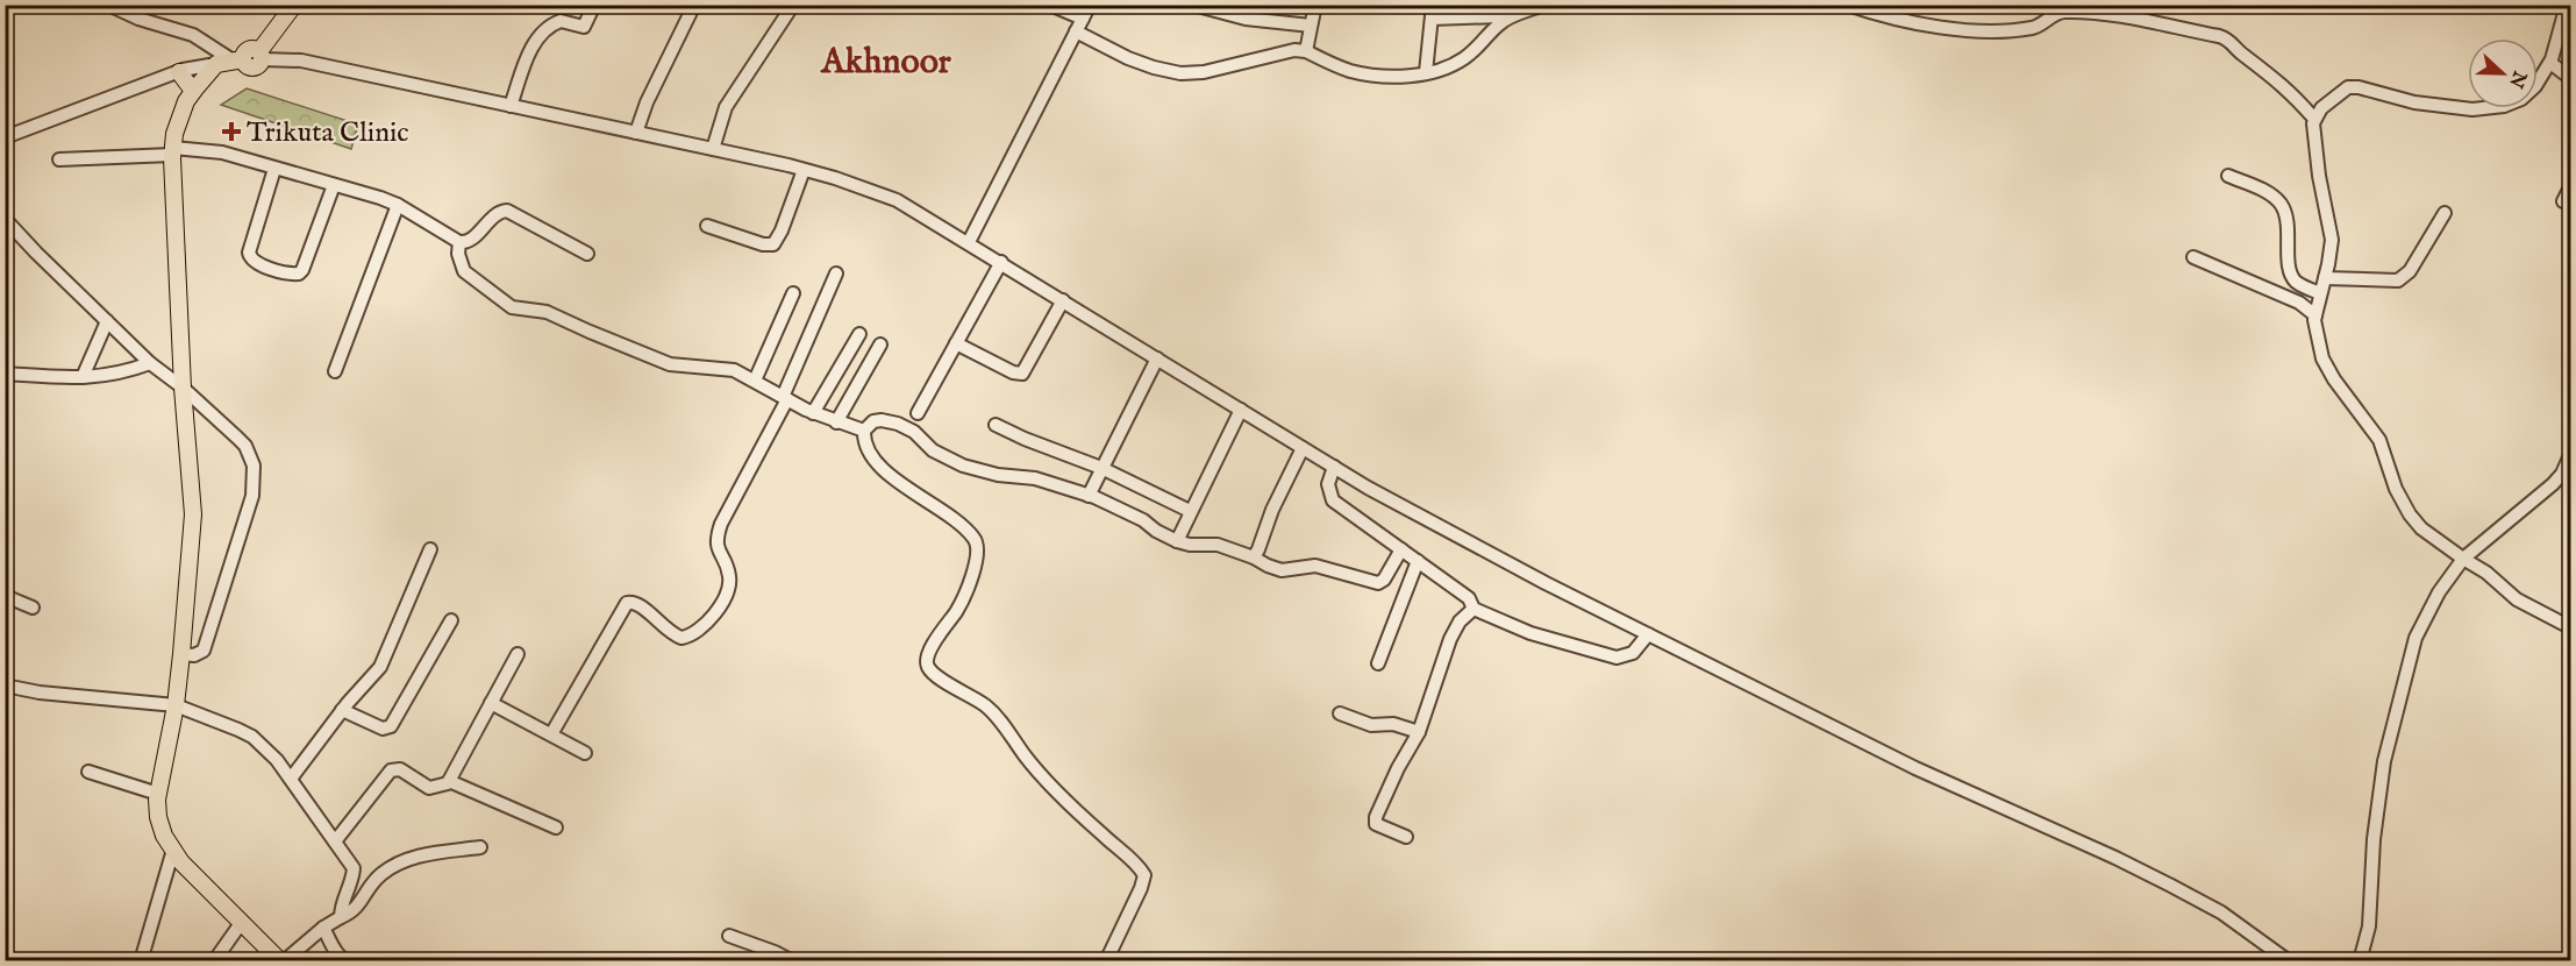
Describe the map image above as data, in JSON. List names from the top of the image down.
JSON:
{
  "districts": ["Akhnoor"],
  "places": {
    "health": ["Trikuta Clinic"]
  },
  "north": "right"
}
